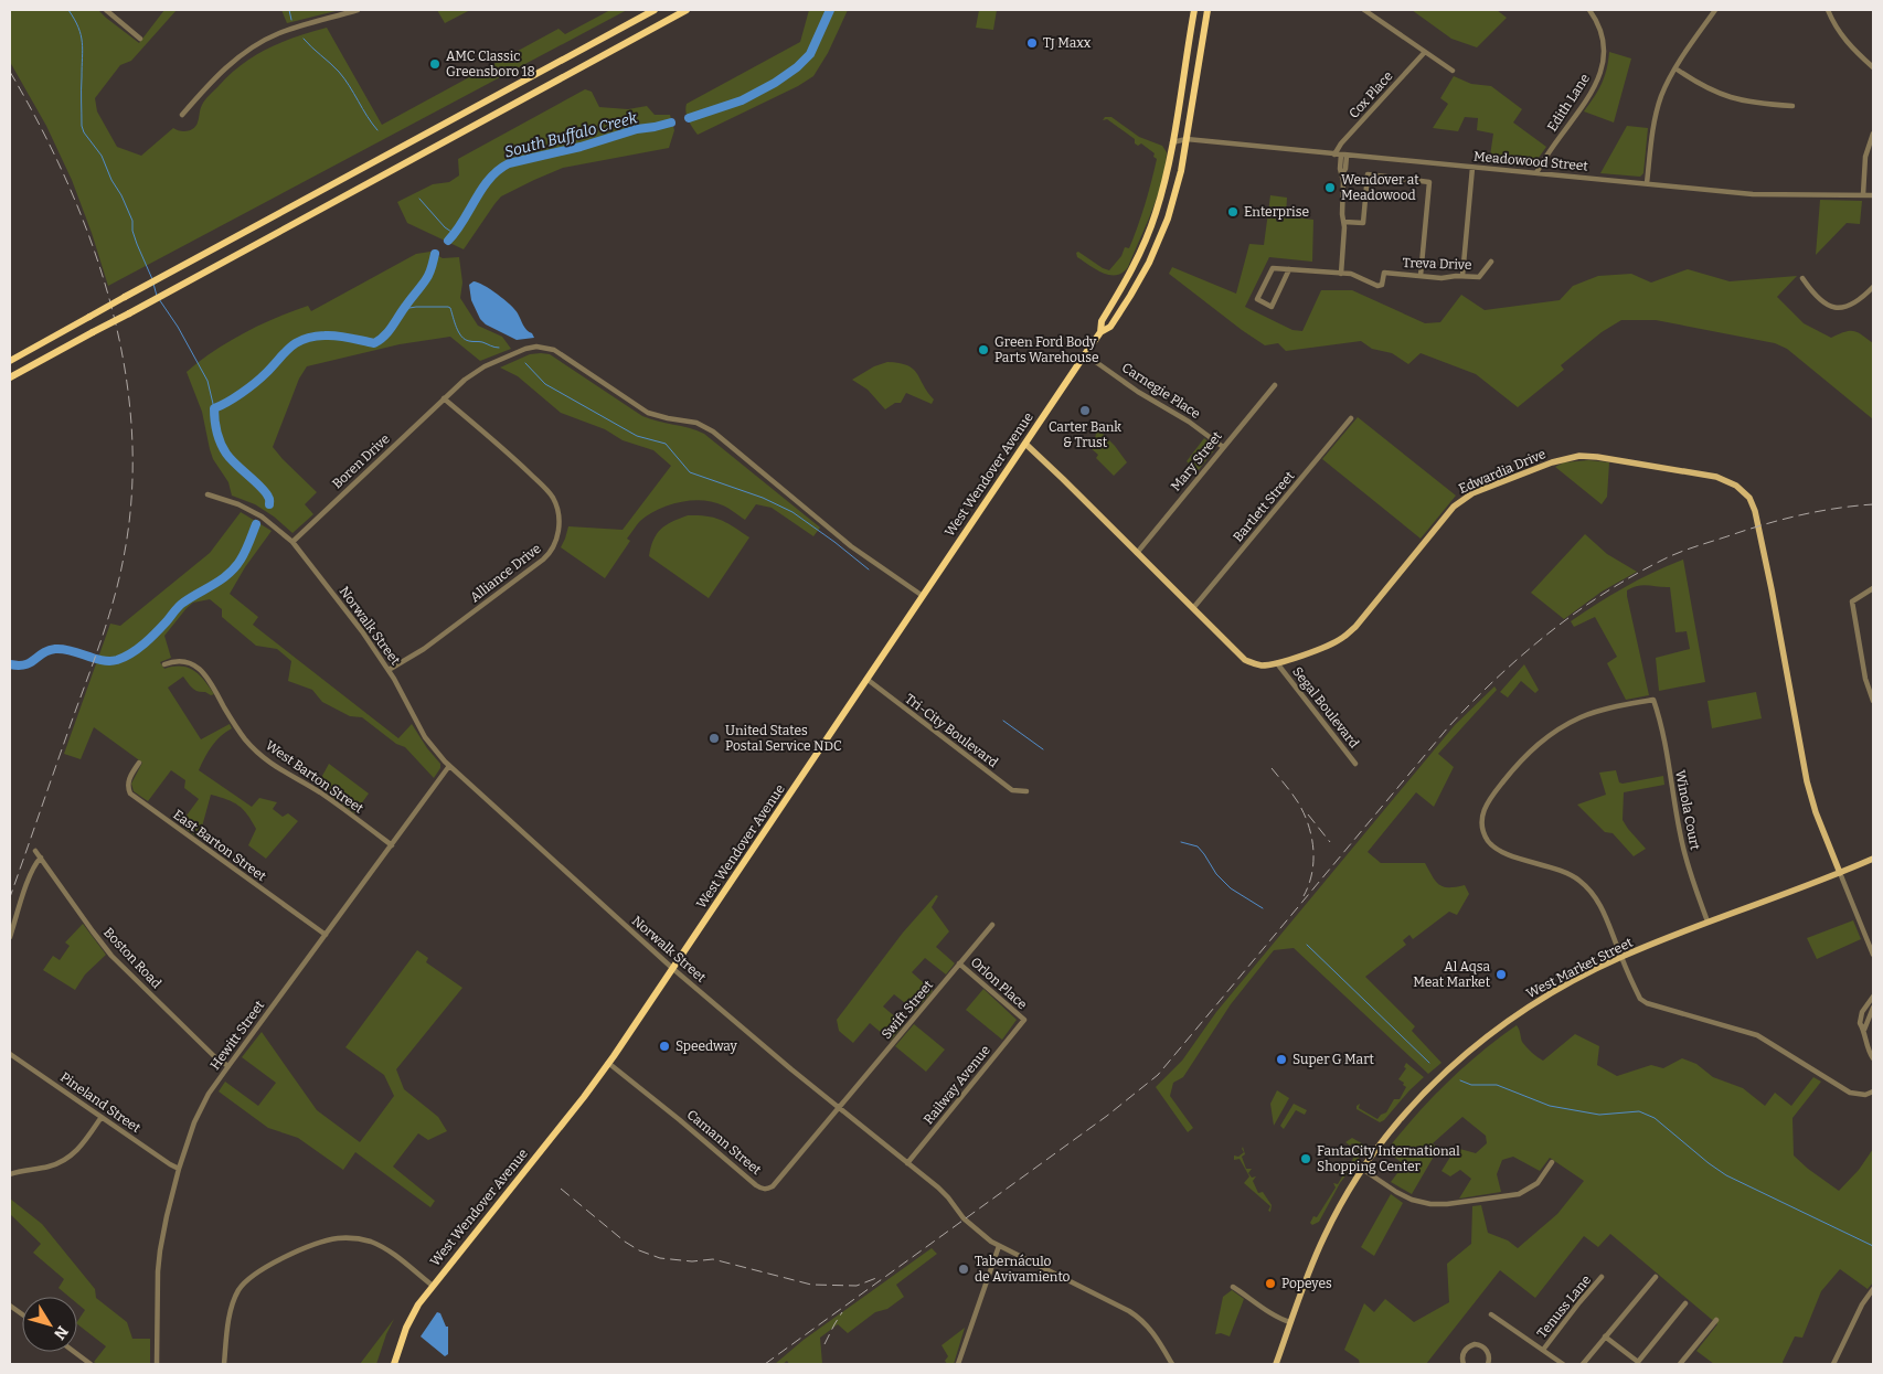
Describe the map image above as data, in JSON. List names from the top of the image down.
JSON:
{
  "streets": {
    "highway": ["West Wendover Avenue"],
    "main road": ["Edwardia Drive", "West Market Street"],
    "street": [
      "Cox Place",
      "Edith Lane",
      "Meadowood Street",
      "Treva Drive",
      "Carnegie Place",
      "Boren Drive",
      "Mary Street",
      "Bartlett Street",
      "Alliance Drive",
      "Norwalk Street",
      "Segal Boulevard",
      "Tri-City Boulevard",
      "West Barton Street",
      "Winola Court",
      "East Barton Street",
      "Boston Road",
      "Orlon Place",
      "Swift Street",
      "Hewitt Street",
      "Railway Avenue",
      "Pineland Street",
      "Camann Street",
      "Tenuss Lane"
    ]
  },
  "crossings": [
    ["Cox Place", "Meadowood Street"],
    ["Cox Place", "Treva Drive"],
    ["Edith Lane", "Meadowood Street"],
    ["Meadowood Street", "West Wendover Avenue"],
    ["Carnegie Place", "Mary Street"],
    ["Carnegie Place", "West Wendover Avenue"],
    ["Boren Drive", "West Wendover Avenue"],
    ["Boren Drive", "Alliance Drive"],
    ["Boren Drive", "Norwalk Street"],
    ["Mary Street", "Edwardia Drive"],
    ["Edwardia Drive", "West Wendover Avenue"],
    ["Edwardia Drive", "Bartlett Street"],
    ["Edwardia Drive", "Segal Boulevard"],
    ["Edwardia Drive", "West Market Street"],
    ["West Wendover Avenue", "Norwalk Street"],
    ["West Wendover Avenue", "Tri-City Boulevard"],
    ["West Wendover Avenue", "Camann Street"],
    ["Alliance Drive", "Norwalk Street"],
    ["Norwalk Street", "Swift Street"],
    ["Norwalk Street", "Hewitt Street"],
    ["Norwalk Street", "Railway Avenue"],
    ["Norwalk Street", "Camann Street"],
    ["West Barton Street", "Hewitt Street"],
    ["Winola Court", "West Market Street"],
    ["East Barton Street", "Hewitt Street"],
    ["Boston Road", "Hewitt Street"],
    ["Orlon Place", "Swift Street"],
    ["Orlon Place", "Railway Avenue"],
    ["Swift Street", "Camann Street"],
    ["Hewitt Street", "Pineland Street"]
  ],
  "water": ["South Buffalo Creek"],
  "places": [
    "TJ Maxx",
    "AMC Classic Greensboro 18",
    "Wendover at Meadowood",
    "Enterprise",
    "Green Ford Body Parts Warehouse",
    "Carter Bank & Trust",
    "United States Postal Service NDC",
    "Al Aqsa Meat Market",
    "Speedway",
    "Super G Mart",
    "FantaCity International Shopping Center",
    "Tabernáculo de Avivamiento",
    "Popeyes"
  ],
  "north": "bottom right"
}
